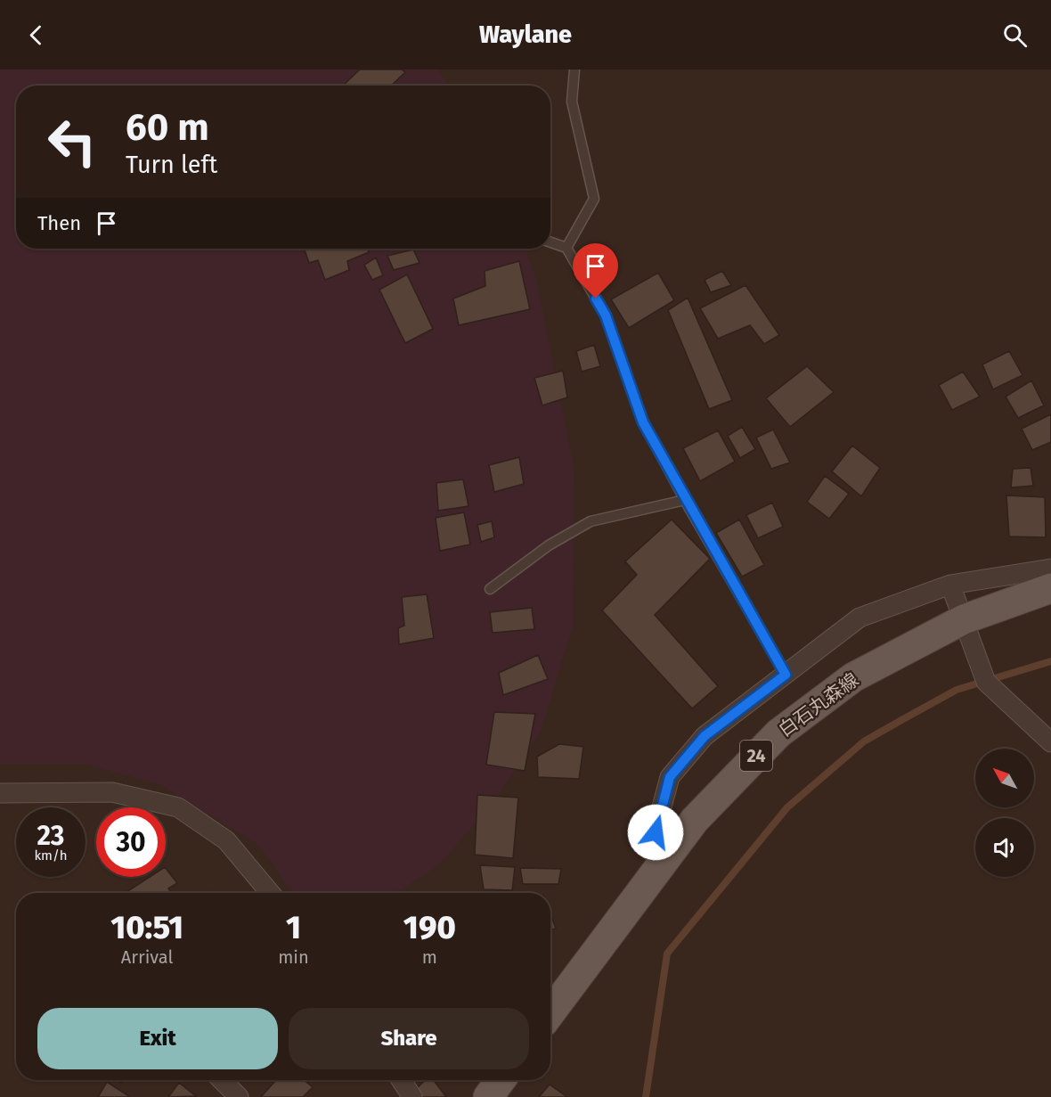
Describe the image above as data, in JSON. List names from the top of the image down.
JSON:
{
  "streets": {
    "main road": ["白石丸森線", "24"]
  },
  "north": "top left",
  "page": {
    "header": "Waylane",
    "turn": ["60 m", "Turn left"],
    "then": "Then",
    "speed": "23 km/h",
    "limit": "30",
    "eta": [
      "10:51",
      "Arrival",
      "1",
      "min",
      "190",
      "m"
    ],
    "buttons": ["Exit", "Share"]
  }
}
